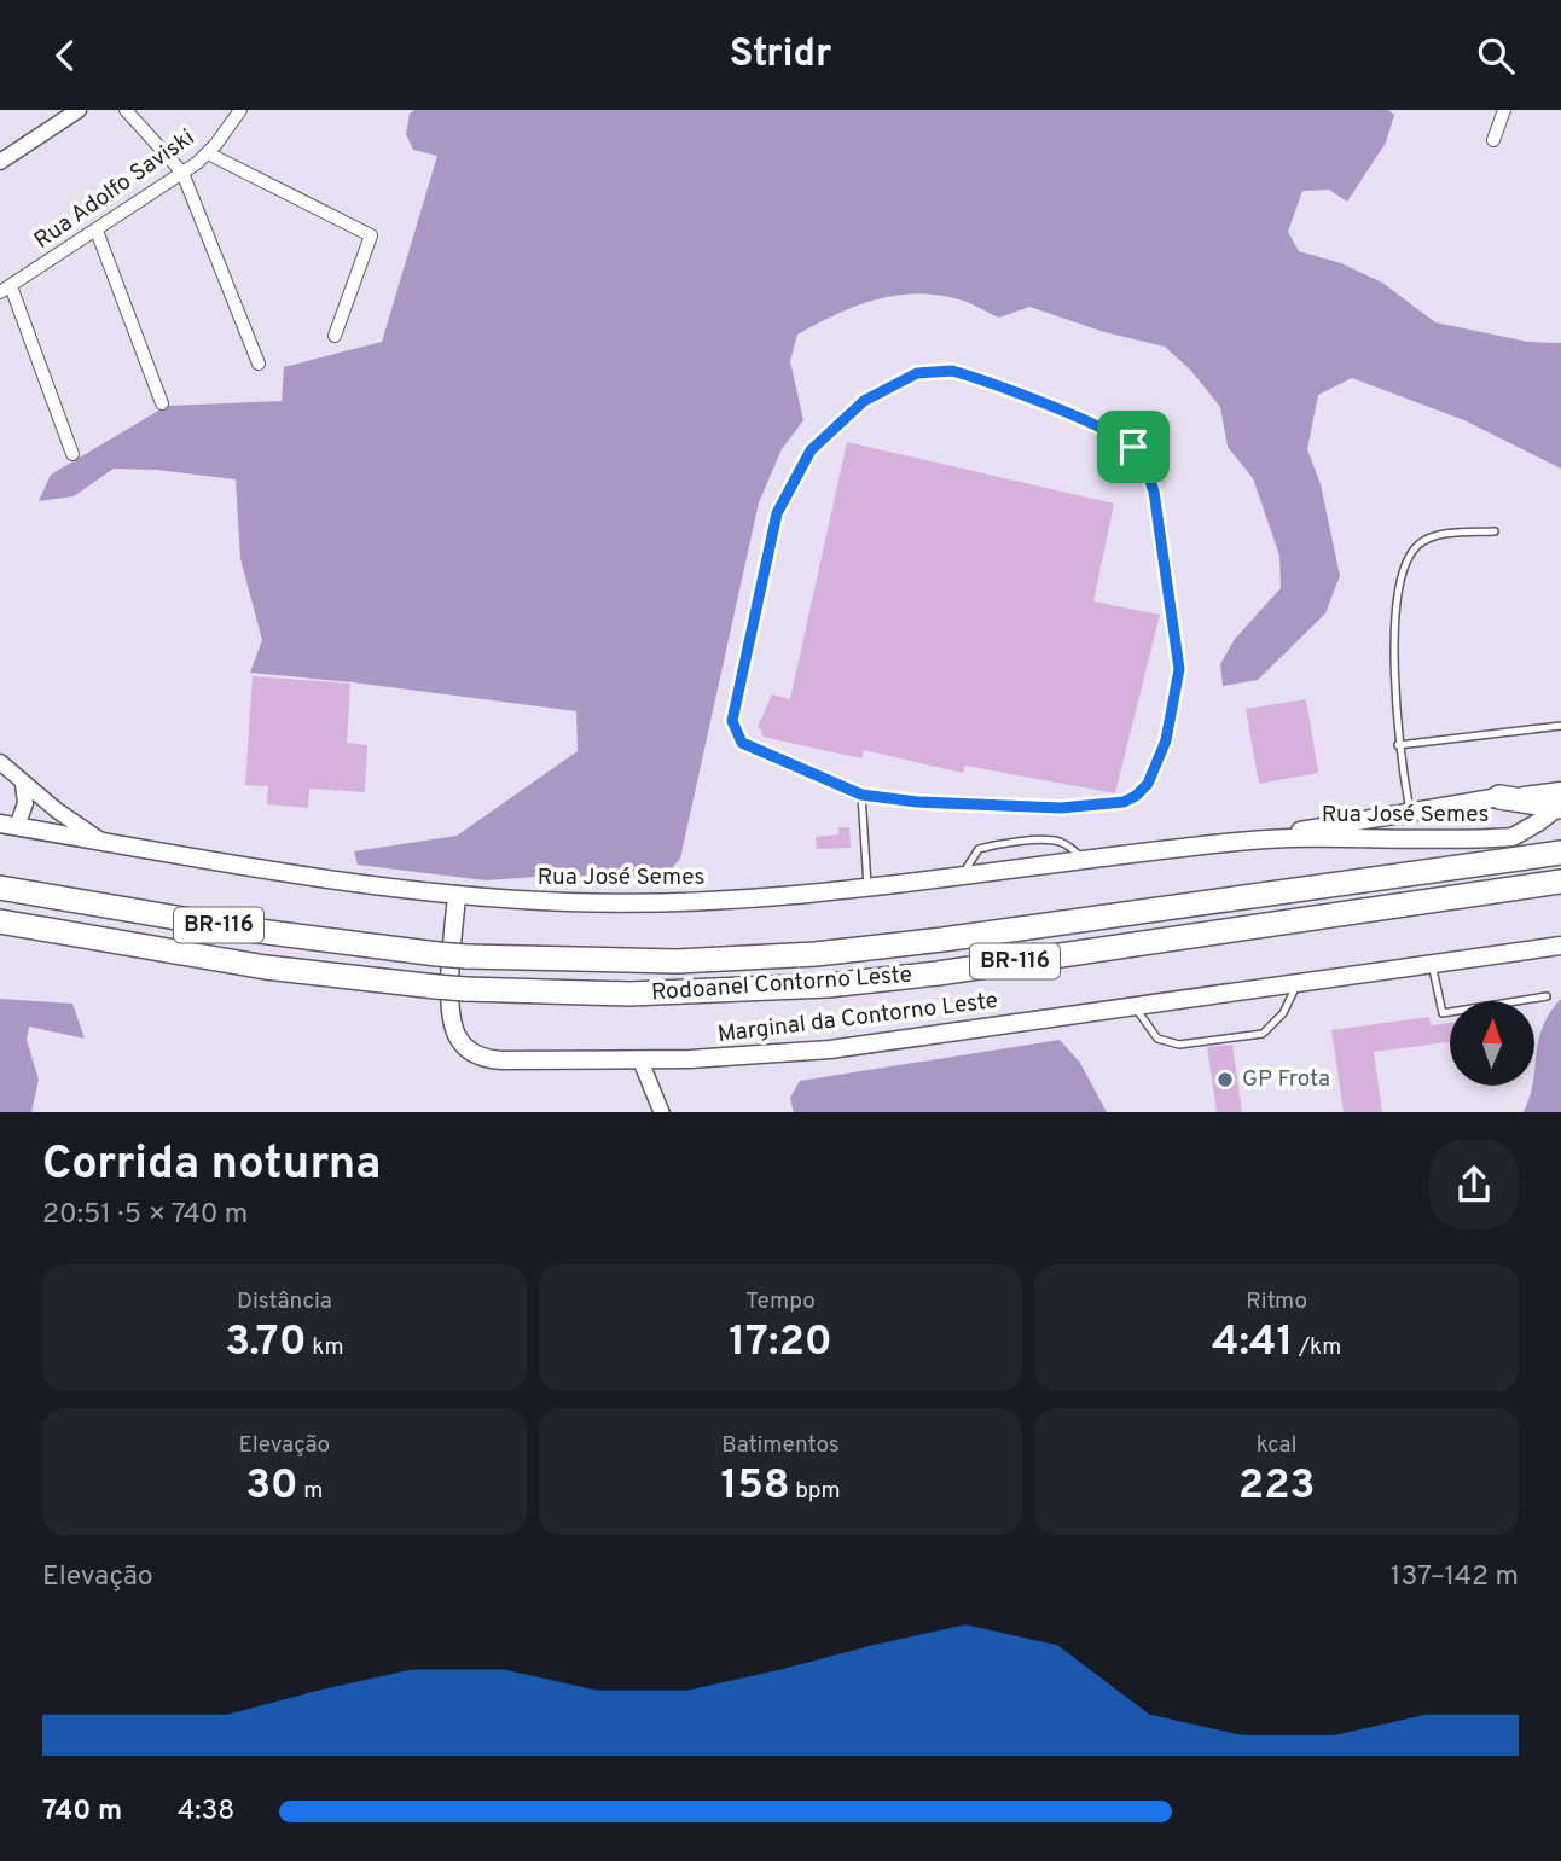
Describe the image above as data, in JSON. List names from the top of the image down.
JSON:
{
  "streets": {
    "highway": ["BR-116", "Rodoanel Contorno Leste"],
    "main road": ["Rua José Semes", "Marginal da Contorno Leste"],
    "street": ["Rua Adolfo Saviski"]
  },
  "crossings": [
    ["Rua José Semes", "Marginal da Contorno Leste"]
  ],
  "places": ["GP Frota"],
  "north": "top",
  "page": {
    "header": "Stridr",
    "heading": ["Corrida noturna", "20:51 · 5 × 740 m"],
    "stats": [
      ["Distância", "3.70 km"],
      ["Tempo", "17:20"],
      ["Ritmo", "4:41 /km"],
      ["Elevação", "30 m"],
      ["Batimentos", "158 bpm"],
      ["kcal", "223"]
    ],
    "chart": ["Elevação", "137–142 m"],
    "list": [
      {
        "name": "740 m",
        "note": "4:38"
      }
    ]
  }
}
